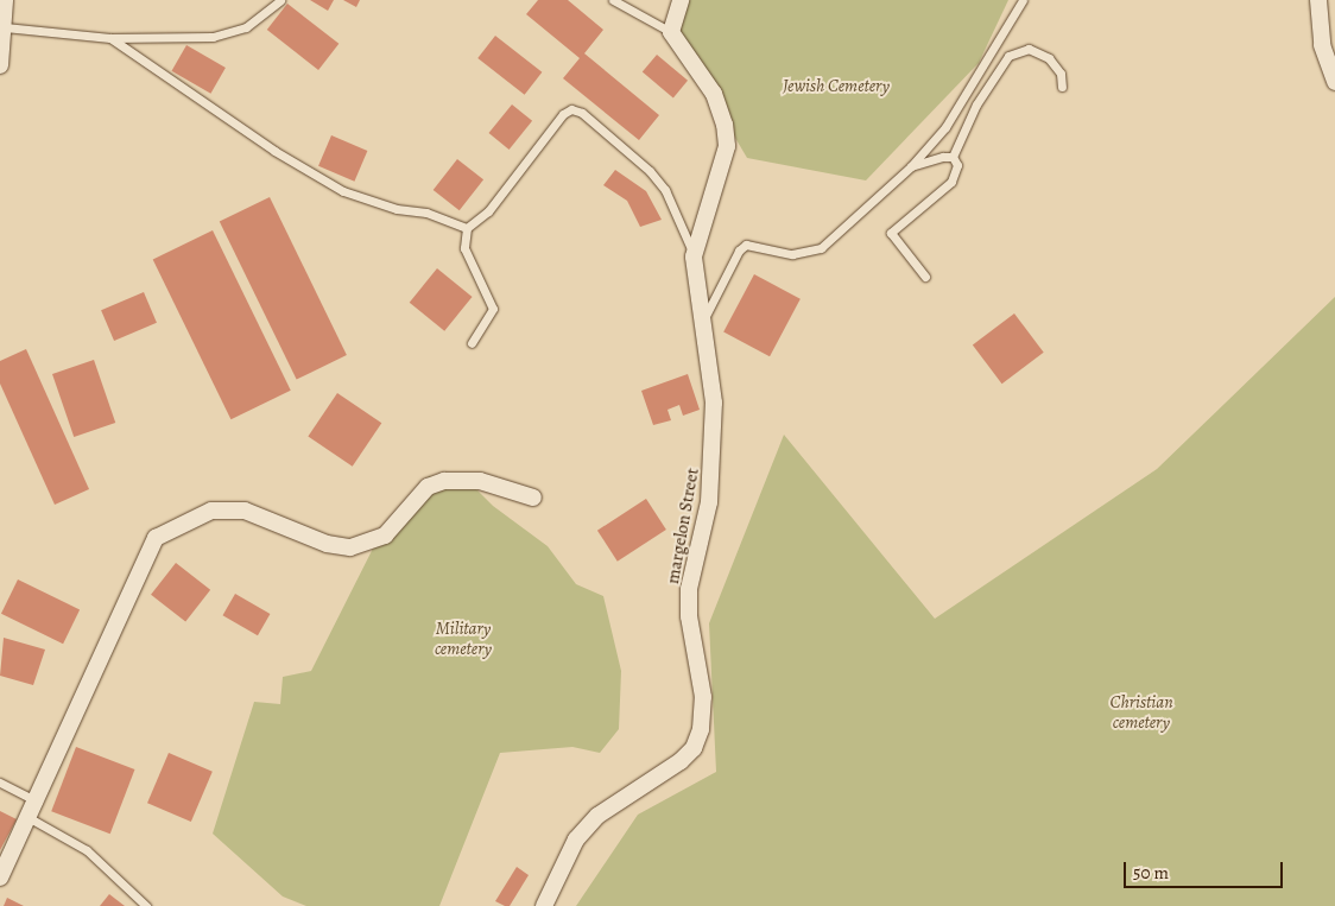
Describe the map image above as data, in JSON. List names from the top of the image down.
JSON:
{
  "streets": {
    "street": ["margelon Street"]
  },
  "parks": ["Jewish Cemetery", "Military cemetery", "Christian cemetery"],
  "scale_bar": "50 m"
}
